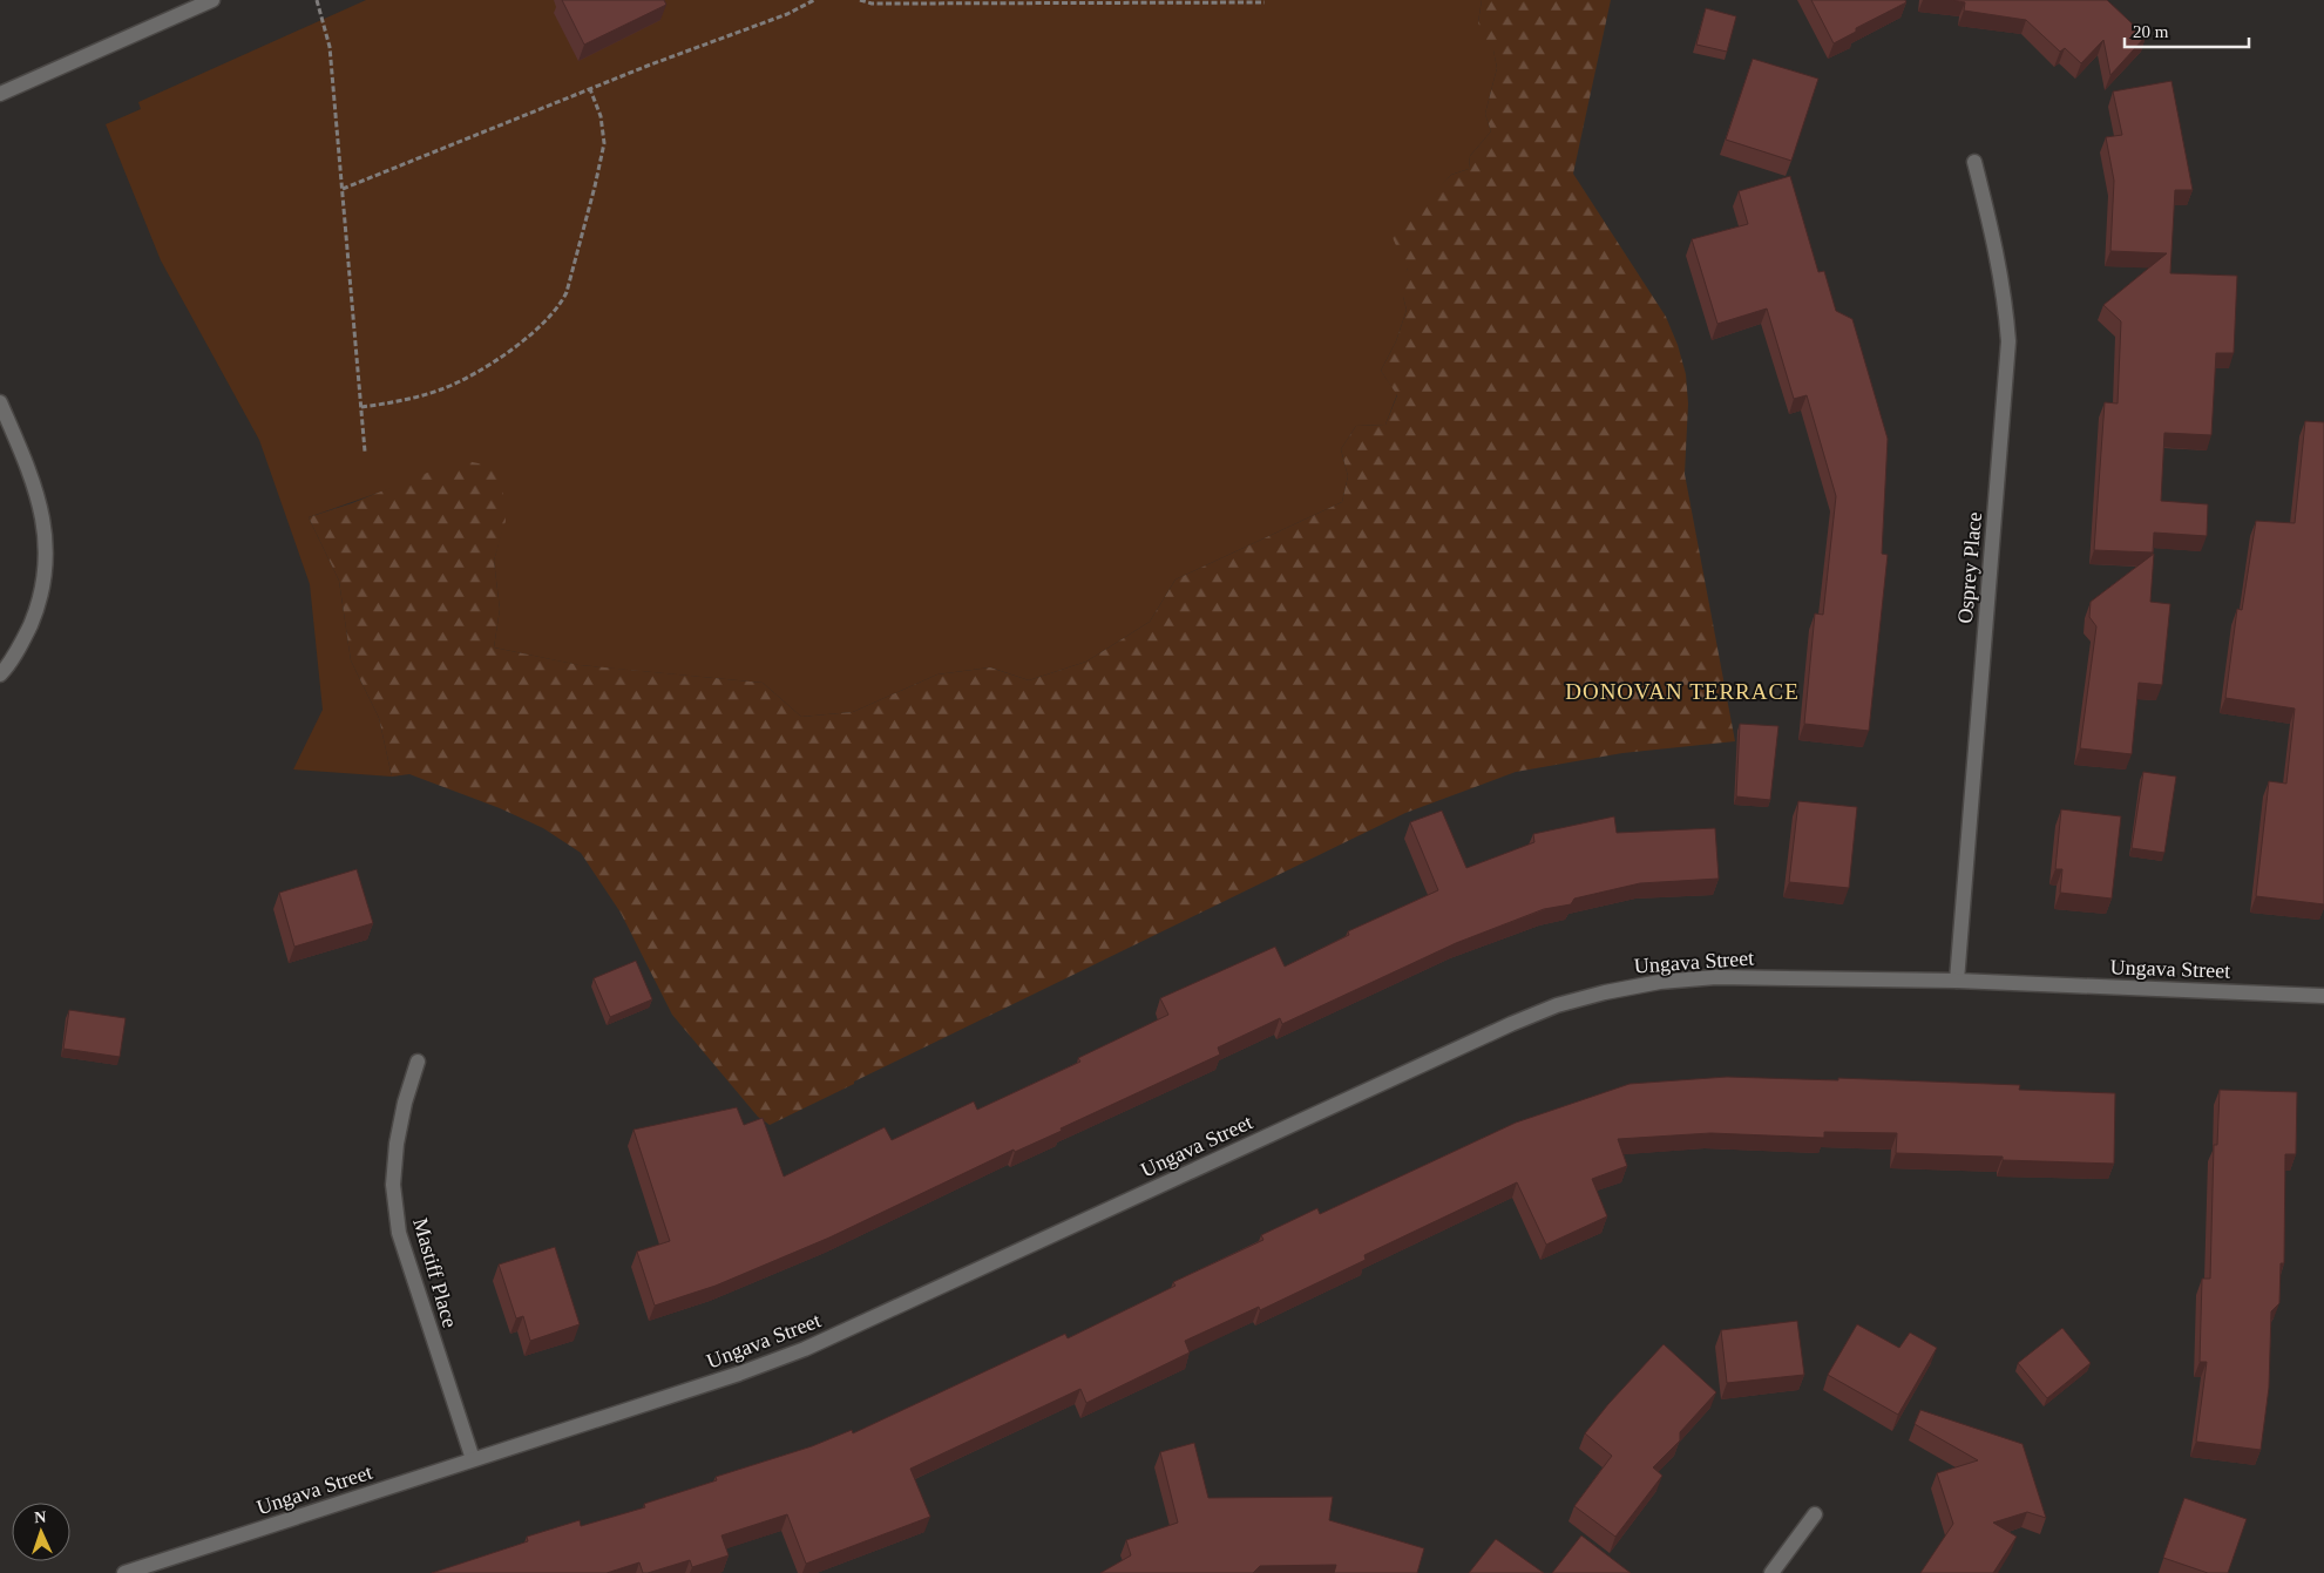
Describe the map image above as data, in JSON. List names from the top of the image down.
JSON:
{
  "streets": {
    "street": ["Osprey Place", "Ungava Street", "Mastiff Place"]
  },
  "crossings": [
    ["Osprey Place", "Ungava Street"],
    ["Ungava Street", "Mastiff Place"]
  ],
  "districts": ["DONOVAN TERRACE"],
  "scale_bar": "20 m",
  "north": "top"
}
